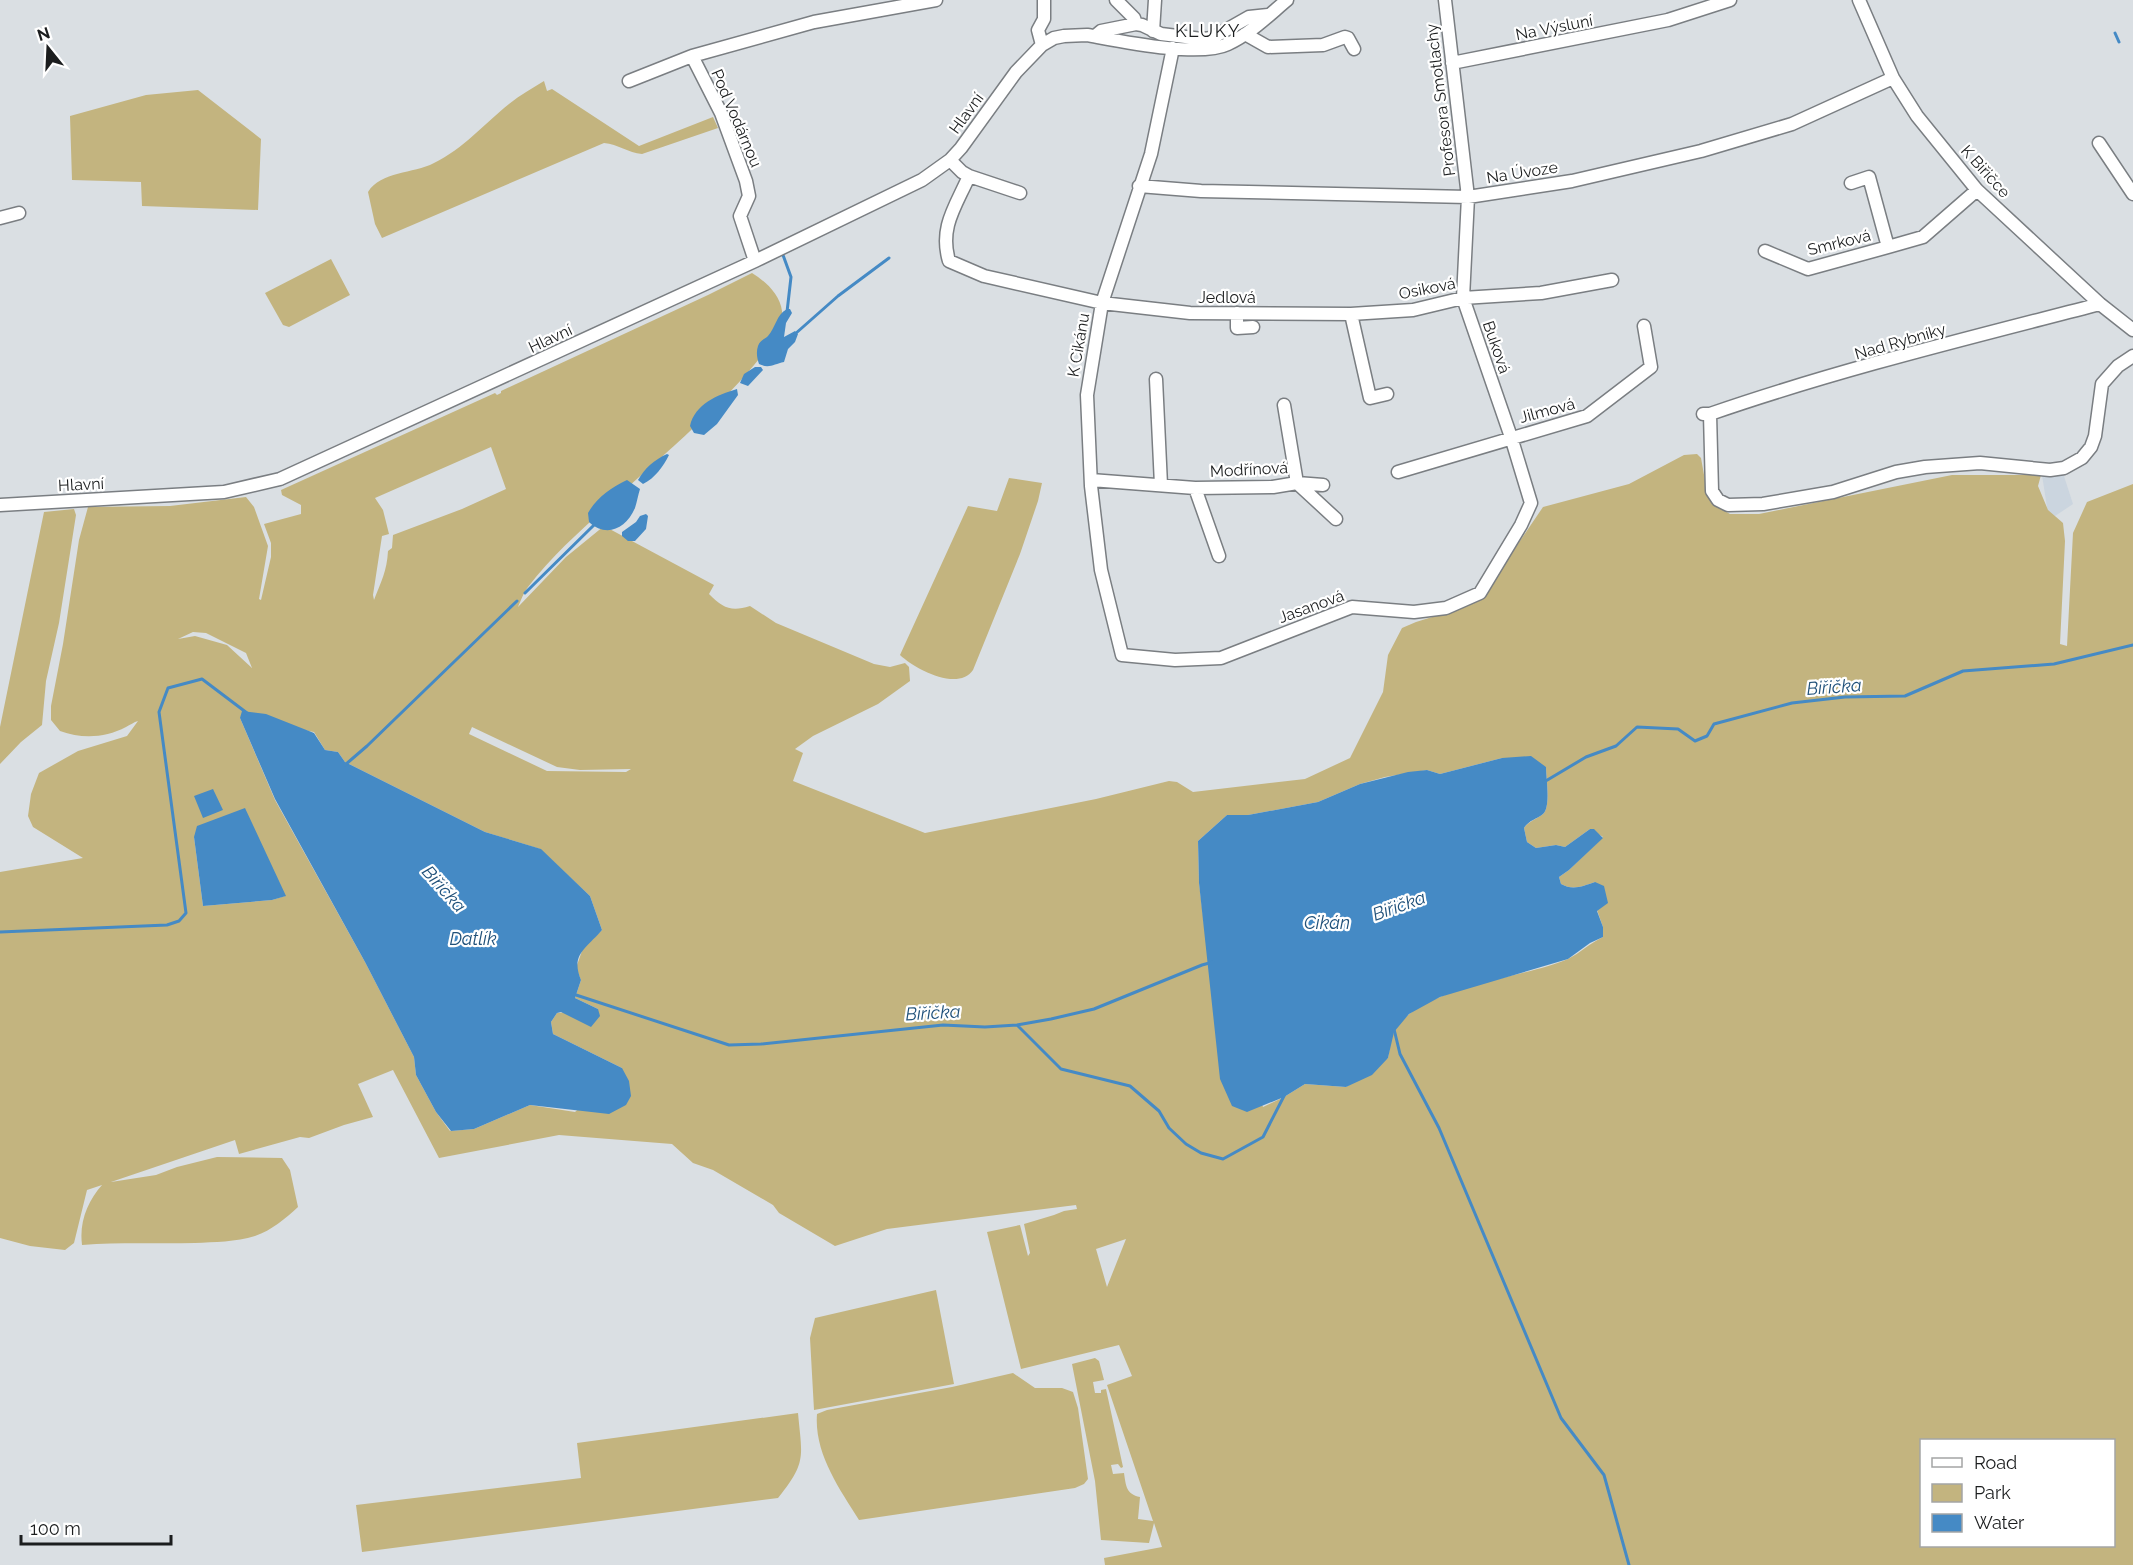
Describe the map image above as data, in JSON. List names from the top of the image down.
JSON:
{
  "streets": {
    "street": [
      "Na Výsluní",
      "Profesora Smotlachy",
      "Hlavní",
      "Pod Vodárnou",
      "K Biřičce",
      "Na Úvoze",
      "Smrková",
      "Osiková",
      "Jedlová",
      "Nad Rybníky",
      "K Cikánu",
      "Buková",
      "Jilmová",
      "Modřínová",
      "Jasanová"
    ]
  },
  "crossings": [
    ["Na Výsluní", "Profesora Smotlachy"],
    ["Profesora Smotlachy", "Na Úvoze"],
    ["Profesora Smotlachy", "Buková"],
    ["Hlavní", "Pod Vodárnou"],
    ["Hlavní", "K Cikánu"],
    ["K Biřičce", "Na Úvoze"],
    ["K Biřičce", "Smrková"],
    ["K Biřičce", "Nad Rybníky"],
    ["Na Úvoze", "K Cikánu"],
    ["Na Úvoze", "Buková"],
    ["Osiková", "Jedlová"],
    ["Osiková", "Buková"],
    ["Jedlová", "K Cikánu"],
    ["K Cikánu", "Modřínová"],
    ["K Cikánu", "Jasanová"],
    ["Buková", "Jilmová"],
    ["Buková", "Jasanová"]
  ],
  "districts": ["KLUKY"],
  "water": ["Biřička", "Cikán", "Datlík"],
  "legend": ["Road", "Park", "Water"],
  "scale_bar": "100 m",
  "north": "top"
}
